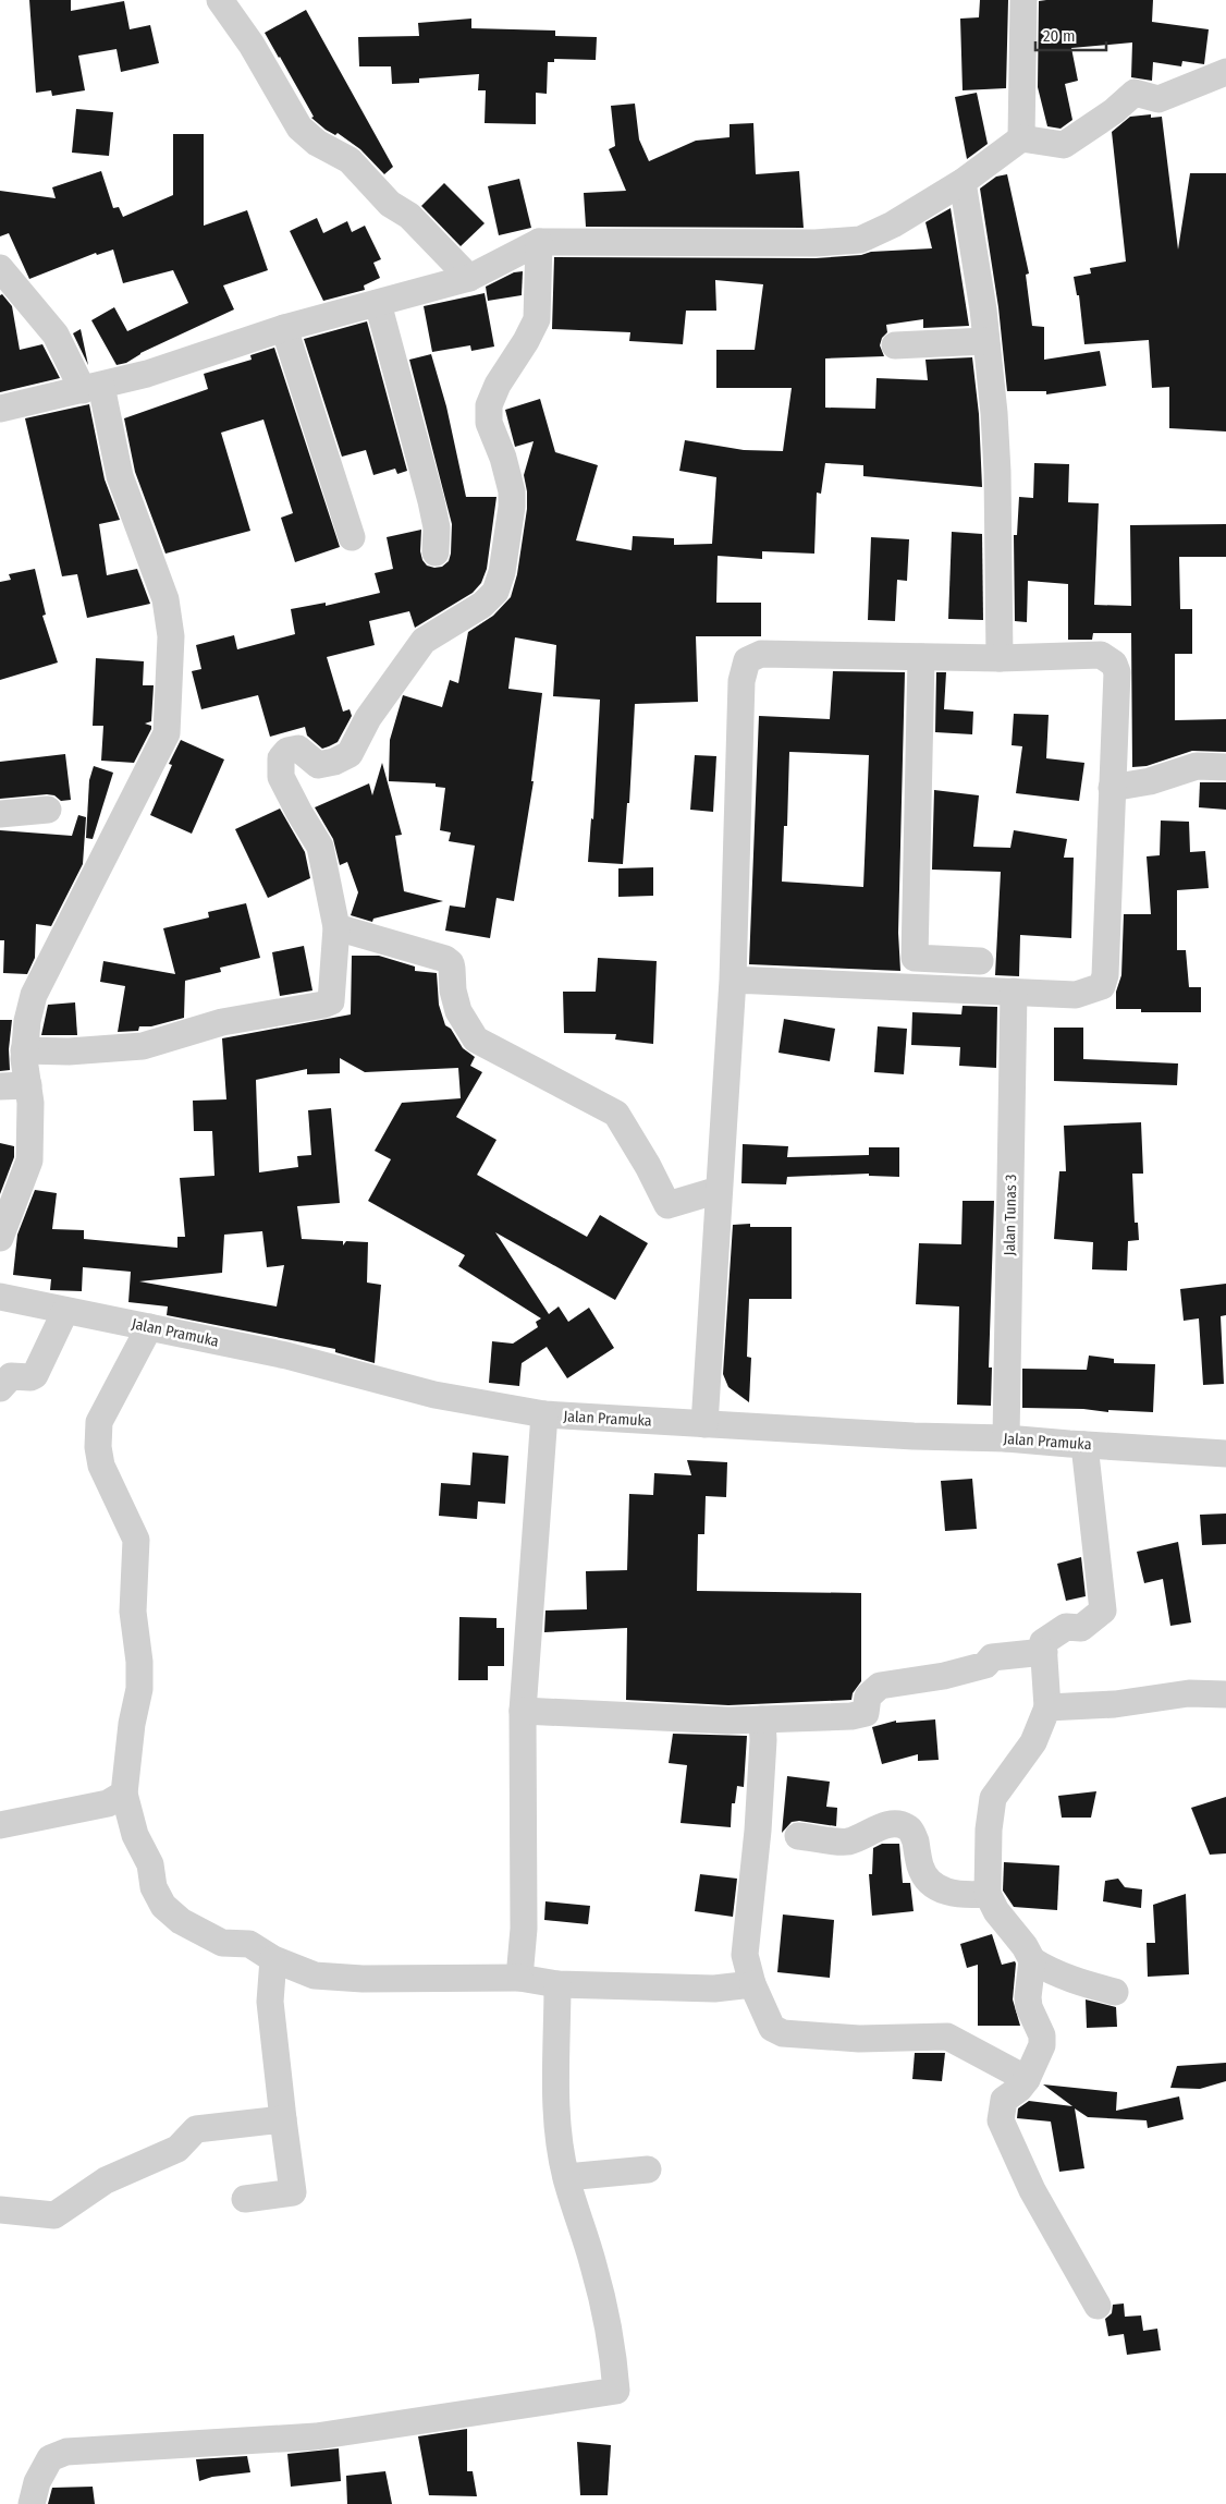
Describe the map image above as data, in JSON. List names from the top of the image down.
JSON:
{
  "streets": {
    "street": ["Jalan Tunas 3", "Jalan Pramuka"]
  },
  "crossings": [
    ["Jalan Tunas 3", "Jalan Pramuka"]
  ],
  "scale_bar": "20 m"
}
